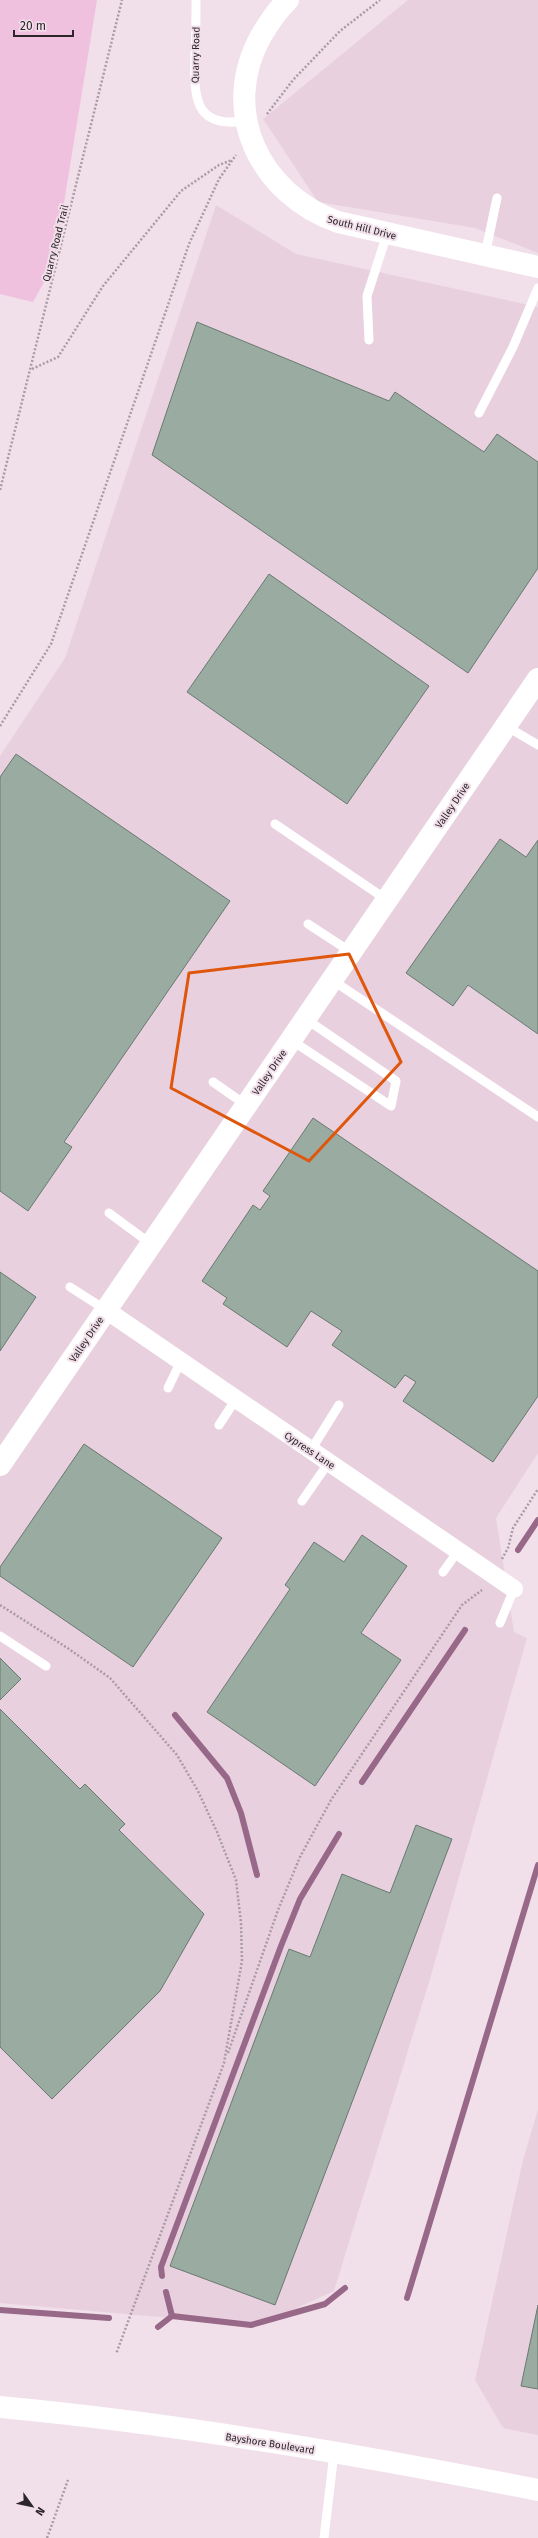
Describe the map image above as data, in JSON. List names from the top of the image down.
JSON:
{
  "streets": {
    "main road": ["South Hill Drive", "Valley Drive", "Bayshore Boulevard"],
    "street": ["Cypress Lane"],
    "lane": ["Quarry Road"],
    "path": ["Quarry Road Trail"]
  },
  "crossings": [
    ["Quarry Road", "South Hill Drive"],
    ["Valley Drive", "Cypress Lane"]
  ],
  "scale_bar": "20 m",
  "north": "bottom right"
}
